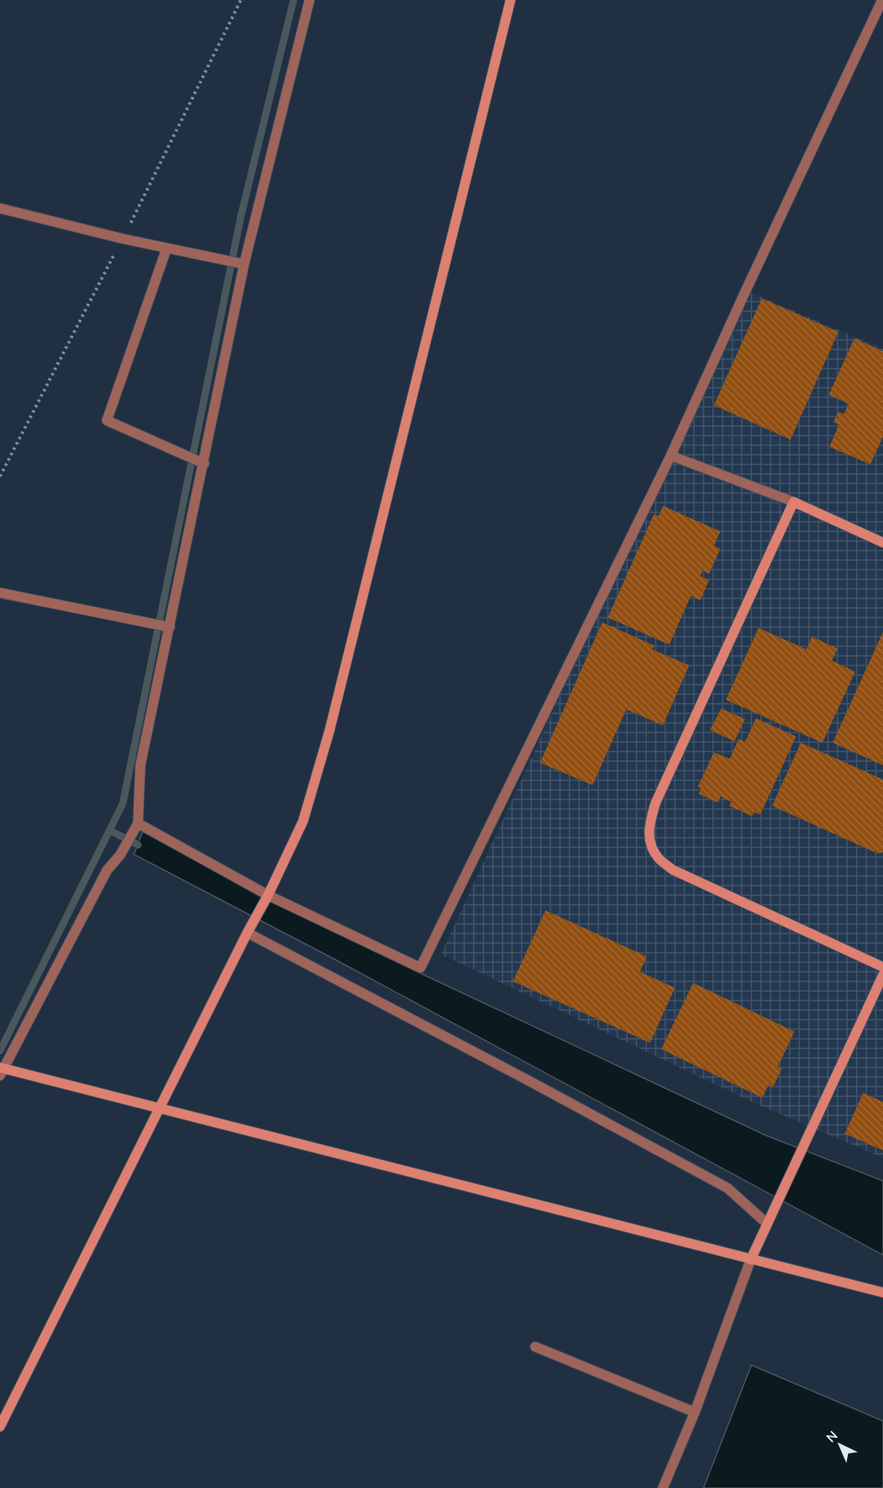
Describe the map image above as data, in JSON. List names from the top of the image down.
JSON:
{
  "north": "top left"
}
